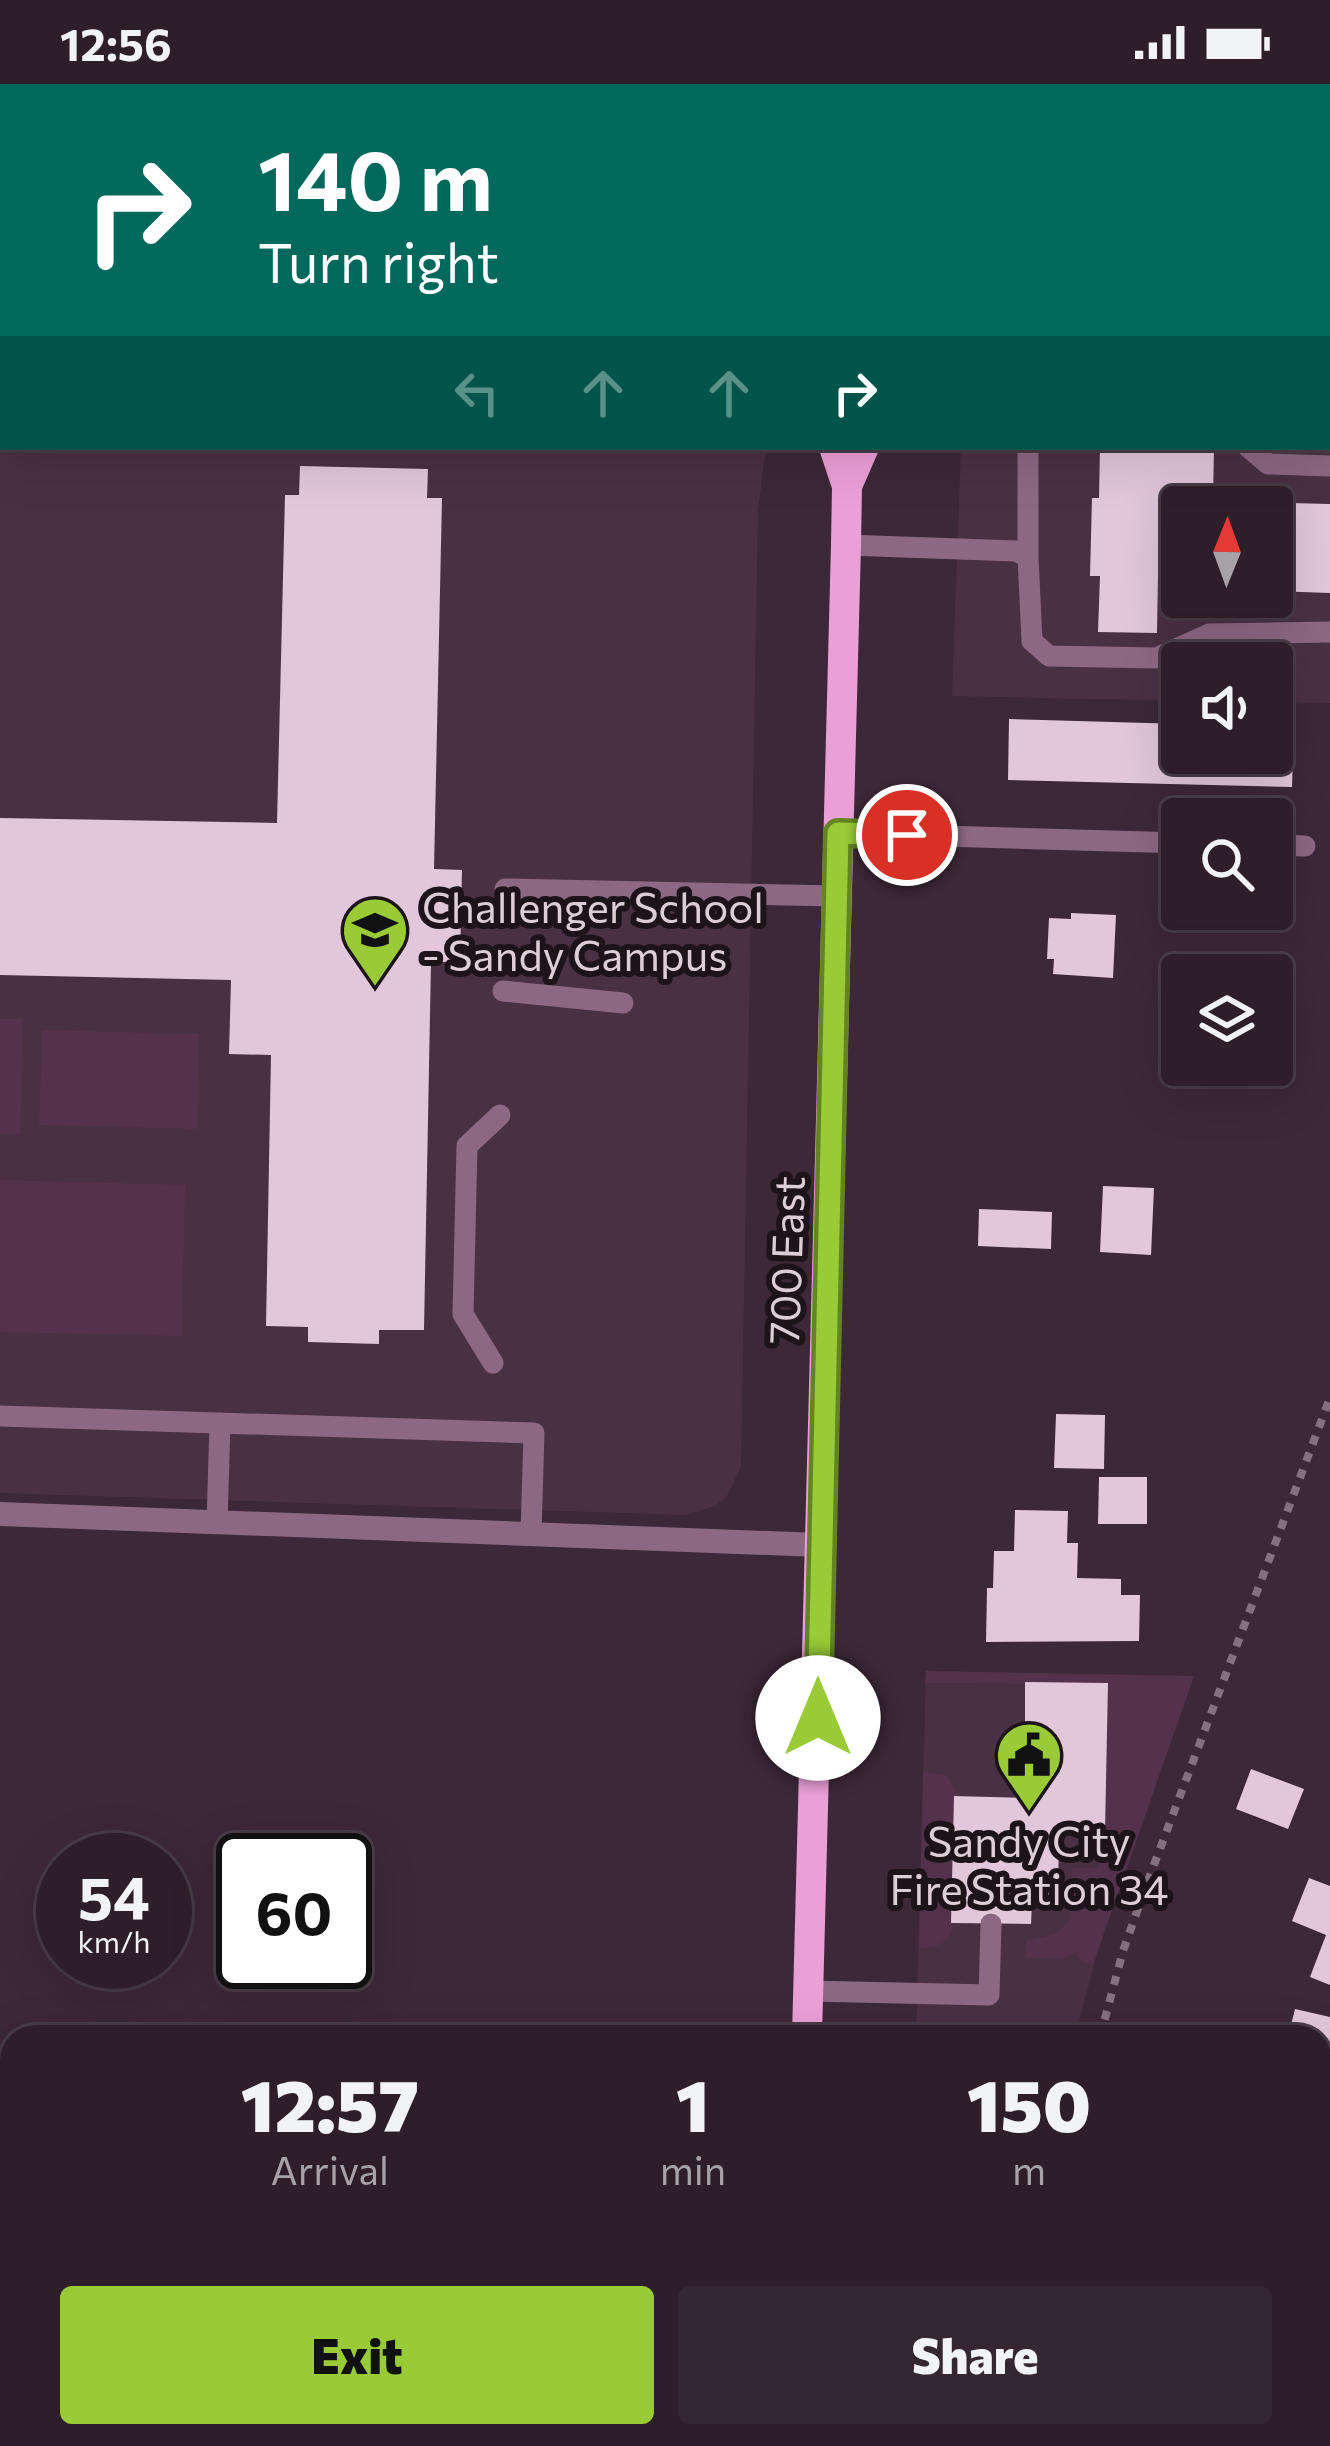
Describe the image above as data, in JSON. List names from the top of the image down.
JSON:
{
  "streets": {
    "main road": ["700 East"]
  },
  "places": {
    "school or university": ["Challenger School - Sandy Campus"],
    "public building": ["Sandy City Fire Station 34"]
  },
  "north": "top",
  "page": {
    "status": "12:56",
    "turn": ["140 m", "Turn right"],
    "speed": "54 km/h",
    "limit": "60",
    "eta": [
      "12:57",
      "Arrival",
      "1",
      "min",
      "150",
      "m"
    ],
    "buttons": ["Exit", "Share"]
  }
}
